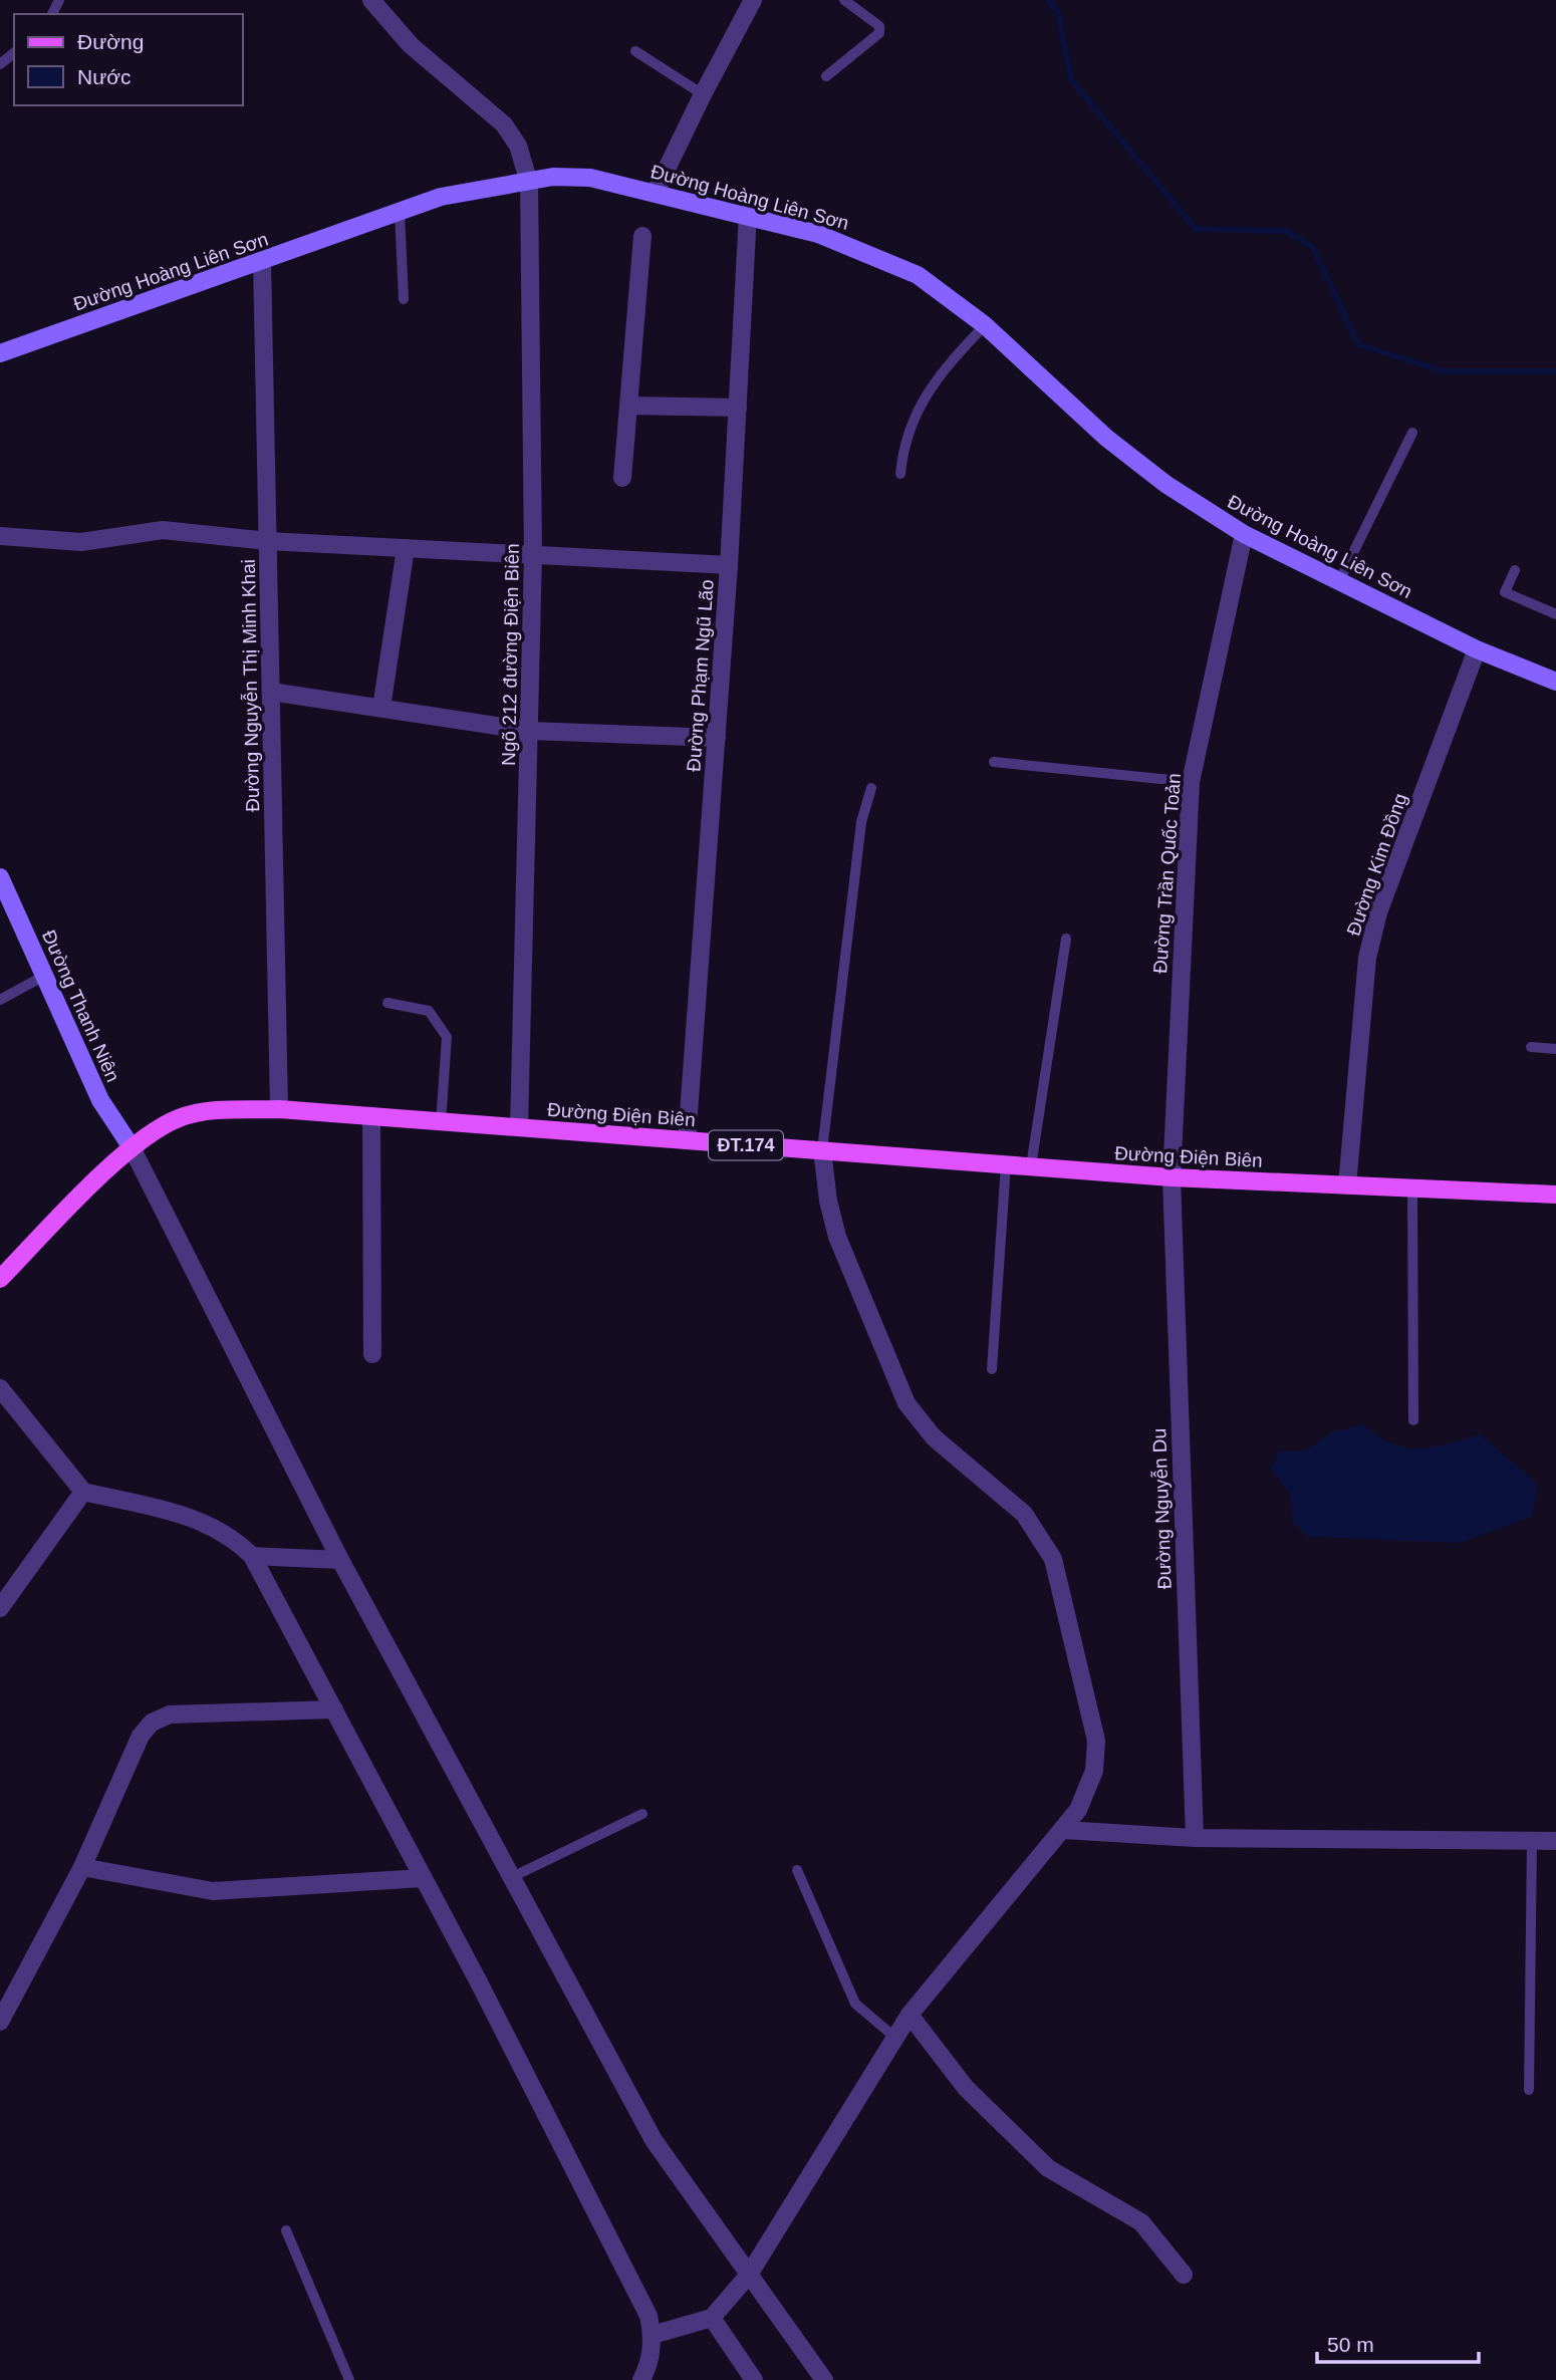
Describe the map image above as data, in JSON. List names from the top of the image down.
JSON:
{
  "streets": {
    "main road": [
      "Đường Hoàng Liên Sơn",
      "Đường Thanh Niên",
      "Đường Điện Biên",
      "ĐT.174"
    ],
    "street": [
      "Ngõ 212 đường Điện Biên",
      "Đường Phạm Ngũ Lão",
      "Đường Nguyễn Thị Minh Khai",
      "Đường Kim Đồng",
      "Đường Trần Quốc Toản",
      "Đường Nguyễn Du"
    ]
  },
  "crossings": [
    ["Đường Hoàng Liên Sơn", "Ngõ 212 đường Điện Biên"],
    ["Đường Hoàng Liên Sơn", "Đường Phạm Ngũ Lão"],
    ["Đường Hoàng Liên Sơn", "Đường Nguyễn Thị Minh Khai"],
    ["Đường Hoàng Liên Sơn", "Đường Kim Đồng"],
    ["Đường Hoàng Liên Sơn", "Đường Trần Quốc Toản"],
    ["Ngõ 212 đường Điện Biên", "Đường Điện Biên"],
    ["Đường Phạm Ngũ Lão", "Đường Điện Biên"],
    ["Đường Nguyễn Thị Minh Khai", "Đường Điện Biên"],
    ["Đường Kim Đồng", "Đường Điện Biên"],
    ["Đường Trần Quốc Toản", "Đường Điện Biên"],
    ["Đường Trần Quốc Toản", "Đường Nguyễn Du"],
    ["Đường Thanh Niên", "Đường Điện Biên"],
    ["Đường Điện Biên", "Đường Nguyễn Du"]
  ],
  "legend": ["Đường", "Nước"],
  "scale_bar": "50 m"
}
